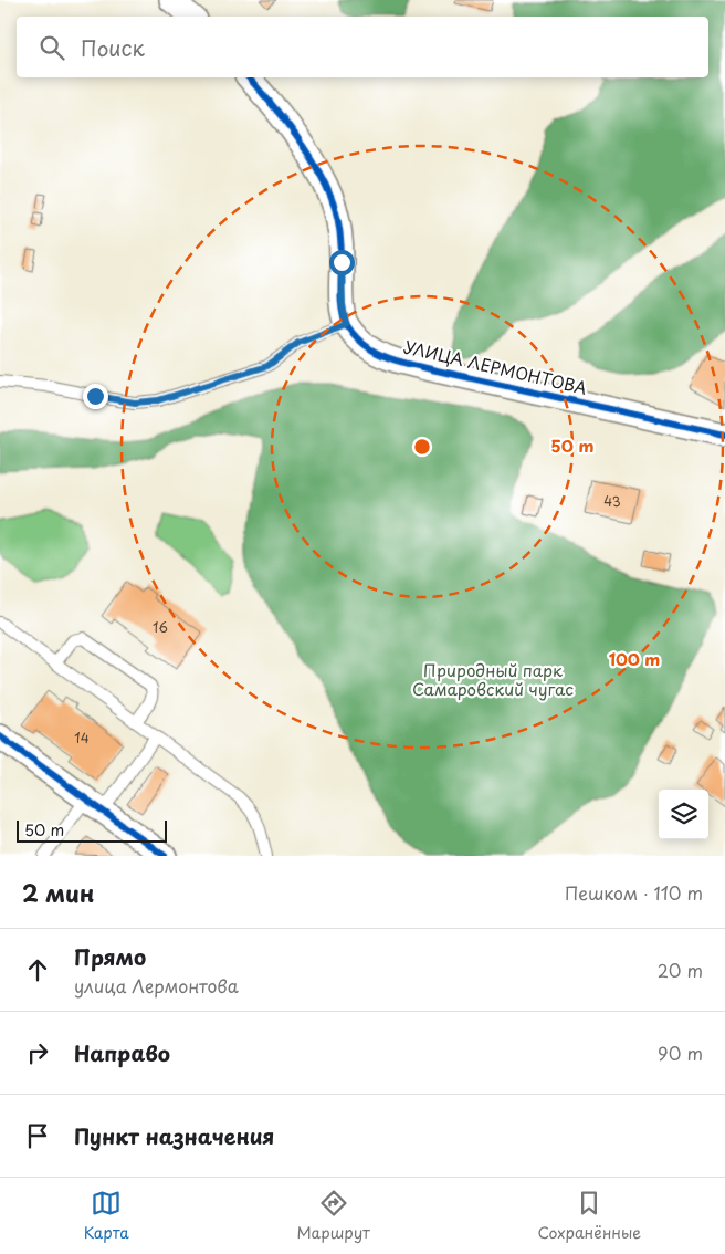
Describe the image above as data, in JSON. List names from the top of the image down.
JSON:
{
  "streets": {
    "street": ["УЛИЦА ЛЕРМОНТОВА"]
  },
  "parks": ["Природный парк Самаровский чугас"],
  "house_numbers": ["43", "16", "14"],
  "scale_bar": "50 m",
  "page": {
    "search": "Поиск",
    "scale": "50 m",
    "heading": ["2 мин", "Пешком · 110 m"],
    "list": [
      ["Прямо", "улица Лермонтова", "20 m"],
      ["Направо", "90 m"],
      "Пункт назначения"
    ],
    "nav": ["Карта", "Маршрут", "Сохранённые"]
  },
  "rings": ["50 m", "100 m"]
}
